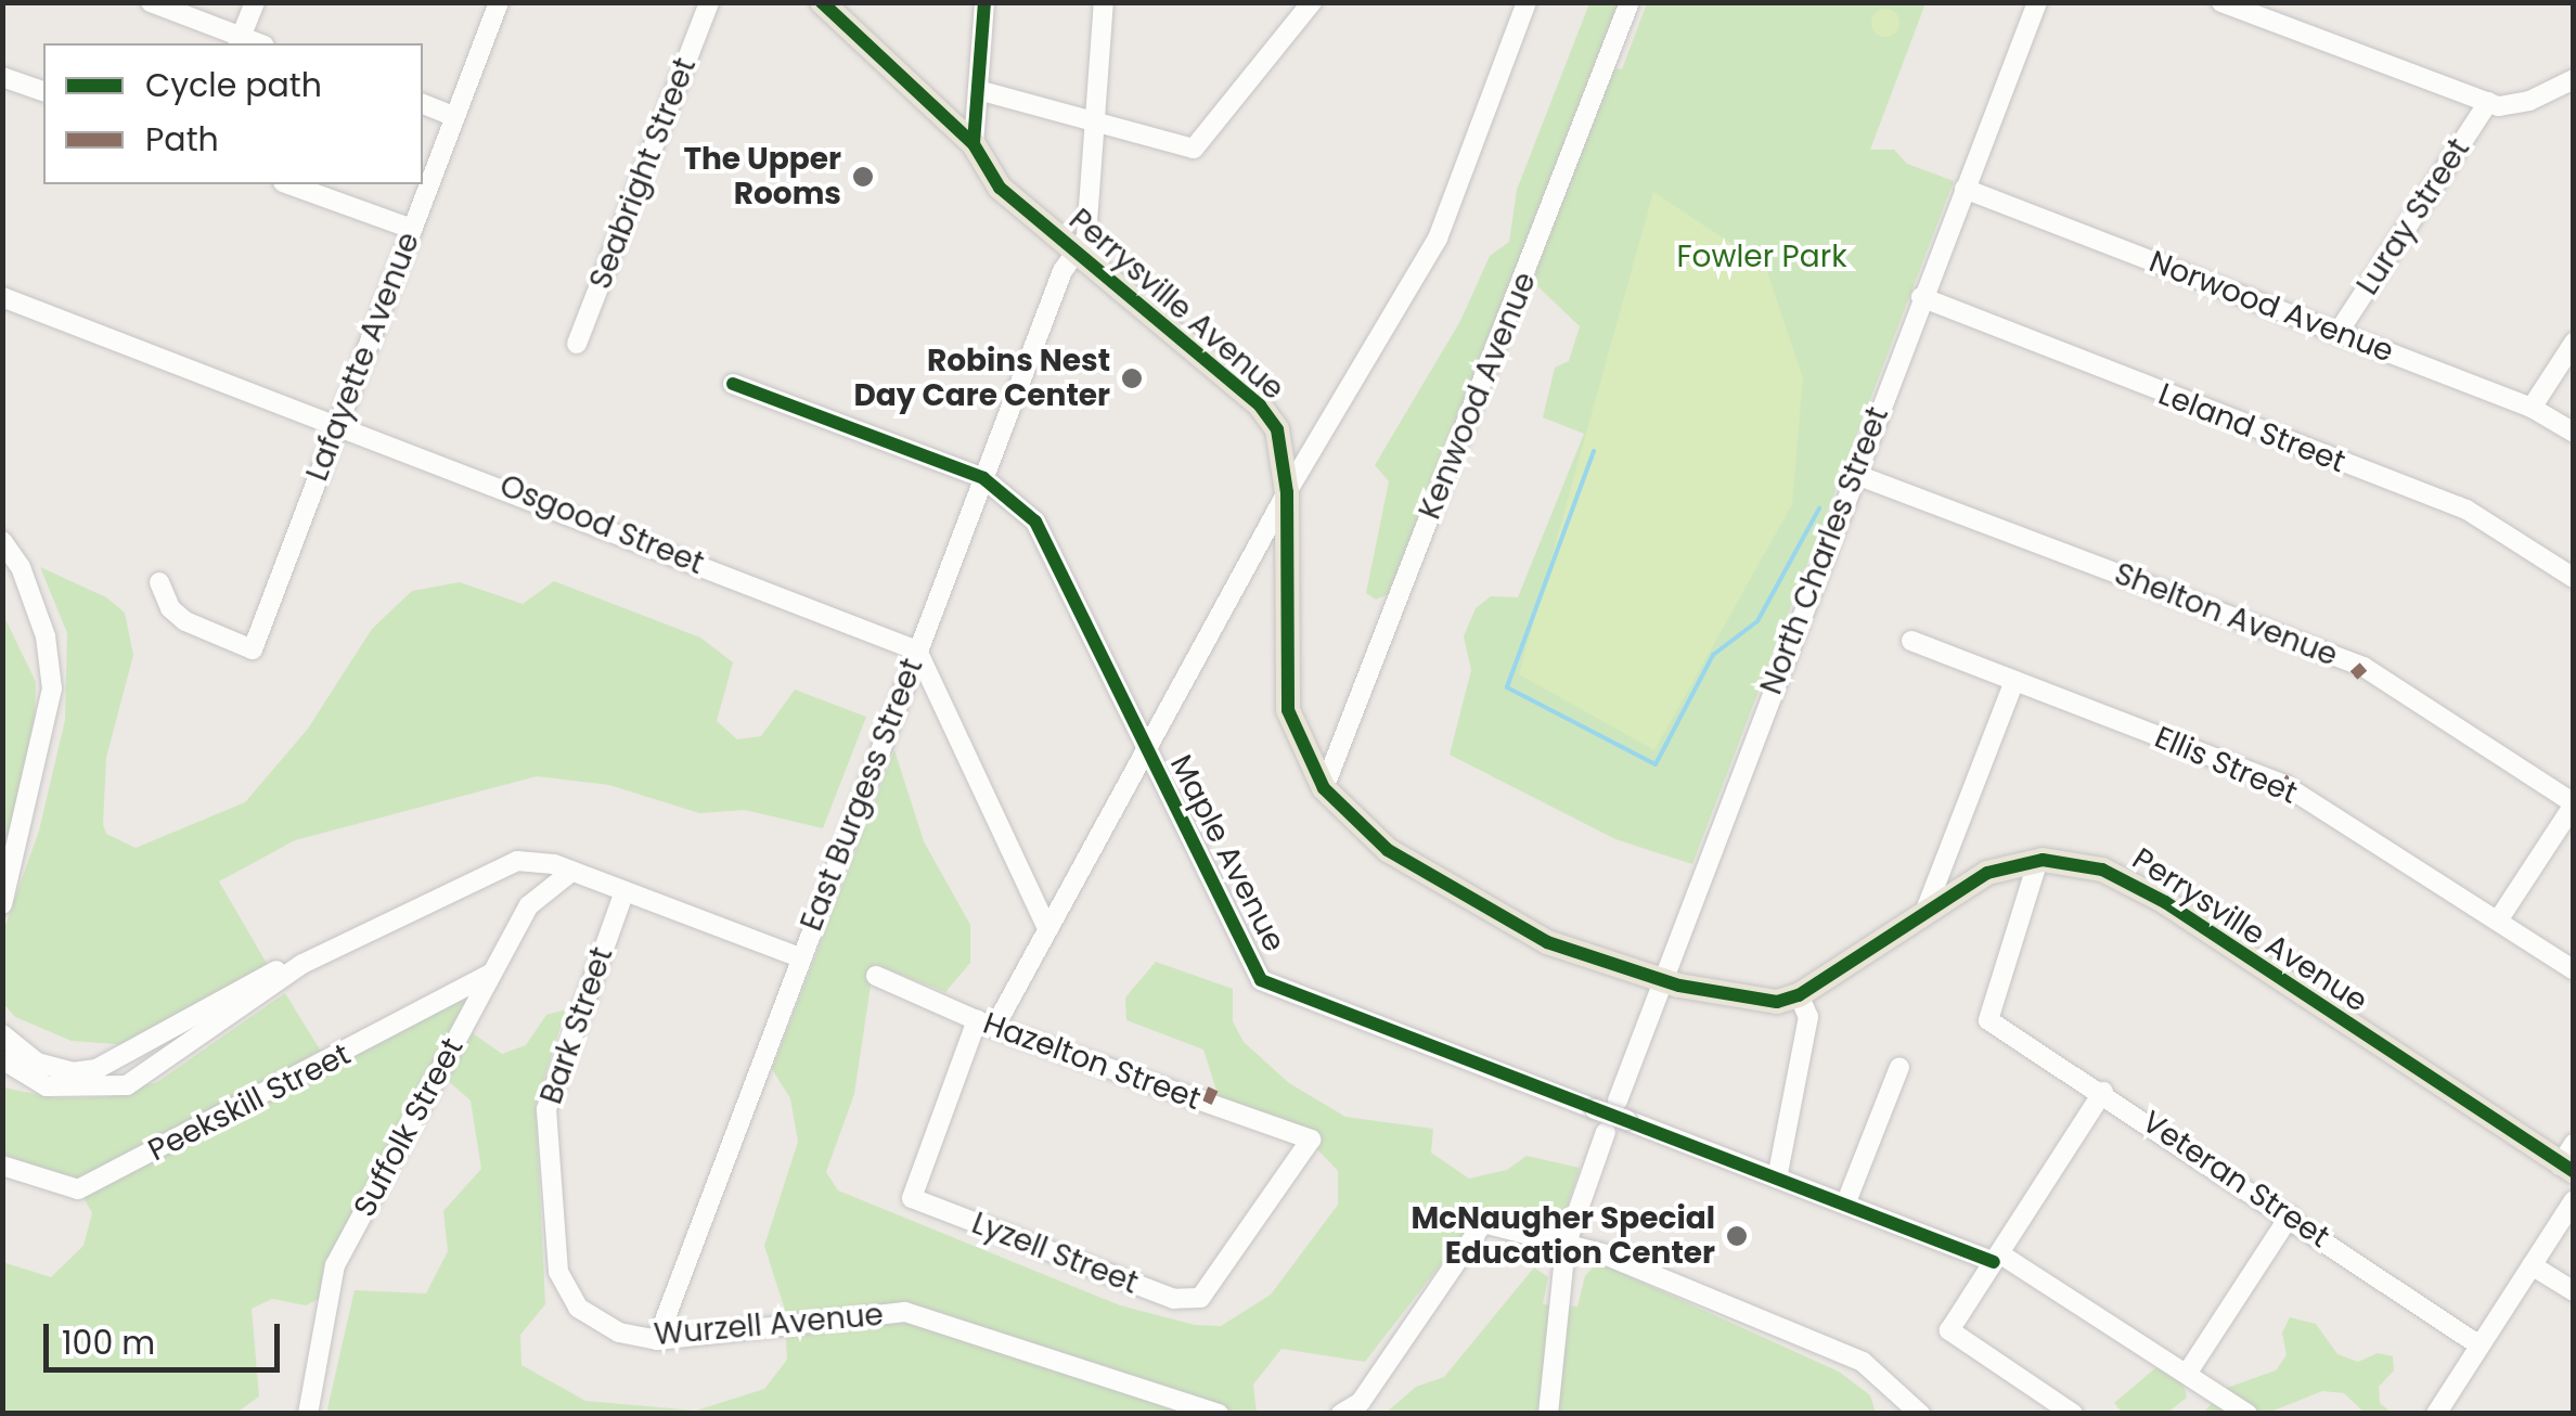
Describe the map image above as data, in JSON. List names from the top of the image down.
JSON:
{
  "streets": {
    "main road": ["Perrysville Avenue"],
    "street": [
      "Seabright Street",
      "Luray Street",
      "Norwood Avenue",
      "Lafayette Avenue",
      "Kenwood Avenue",
      "Leland Street",
      "Osgood Street",
      "North Charles Street",
      "Shelton Avenue",
      "Ellis Street",
      "East Burgess Street",
      "Maple Avenue",
      "Bark Street",
      "Hazelton Street",
      "Peekskill Street",
      "Suffolk Street",
      "Veteran Street",
      "Lyzell Street",
      "Wurzell Avenue"
    ]
  },
  "crossings": [
    ["Luray Street", "Norwood Avenue"],
    ["Perrysville Avenue", "Kenwood Avenue"],
    ["Perrysville Avenue", "North Charles Street"],
    ["Perrysville Avenue", "East Burgess Street"],
    ["Perrysville Avenue", "Veteran Street"],
    ["Norwood Avenue", "North Charles Street"],
    ["Lafayette Avenue", "Osgood Street"],
    ["Leland Street", "North Charles Street"],
    ["Osgood Street", "East Burgess Street"],
    ["North Charles Street", "Shelton Avenue"],
    ["East Burgess Street", "Maple Avenue"],
    ["East Burgess Street", "Wurzell Avenue"],
    ["Bark Street", "Wurzell Avenue"],
    ["Hazelton Street", "Lyzell Street"],
    ["Peekskill Street", "Suffolk Street"]
  ],
  "parks": ["Fowler Park"],
  "places": ["The Upper Rooms", "Robins Nest Day Care Center", "McNaugher Special Education Center"],
  "legend": ["Cycle path", "Path"],
  "scale_bar": "100 m"
}
